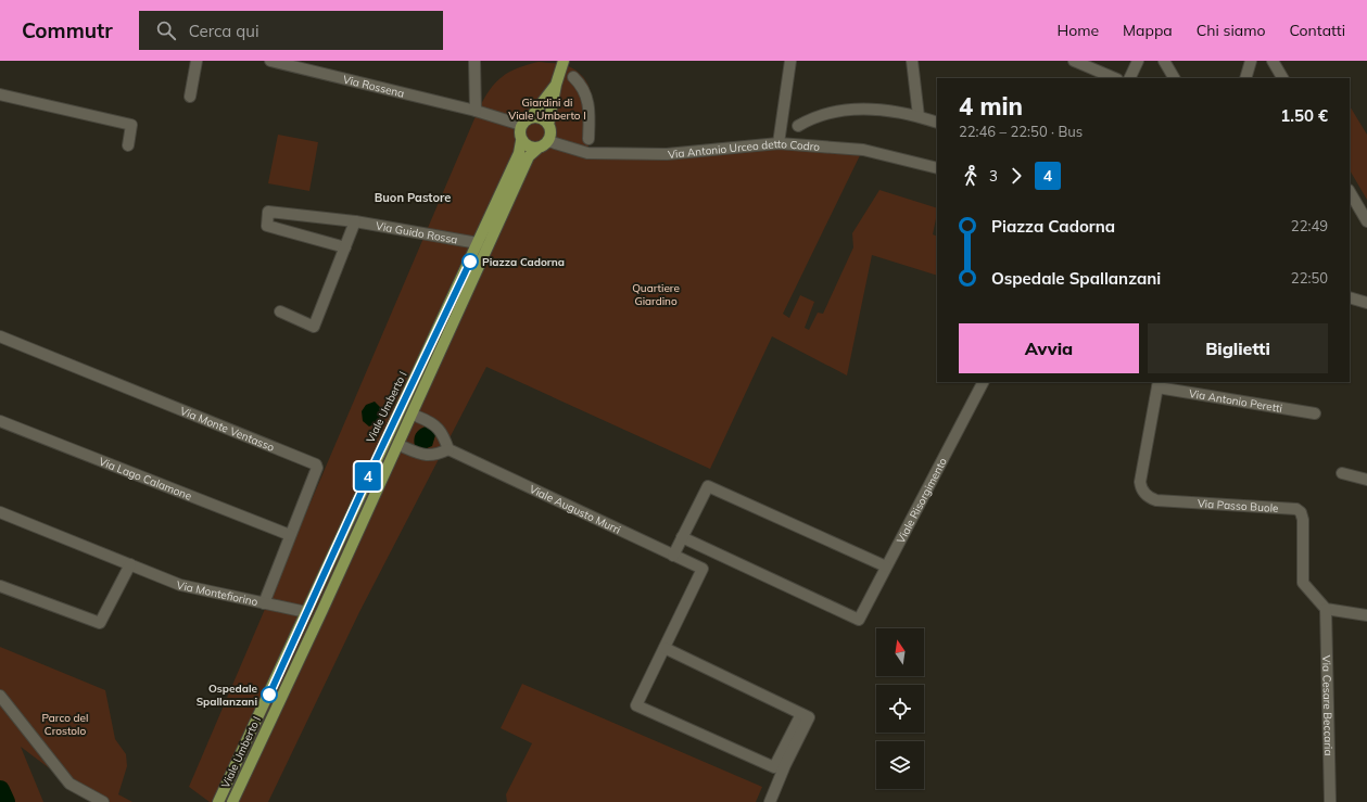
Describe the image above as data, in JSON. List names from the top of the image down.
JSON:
{
  "streets": {
    "main road": ["Viale Umberto I"],
    "street": [
      "Via Rossena",
      "Via Antonio Urceo detto Codro",
      "Via Guido Rossa",
      "Via Antonio Peretti",
      "Via Monte Ventasso",
      "Via Lago Calamone",
      "Viale Risorgimento",
      "Via Passo Buole",
      "Viale Augusto Murri",
      "Via Montefiorino",
      "Via Cesare Beccaria"
    ]
  },
  "crossings": [
    ["Via Rossena", "Via Antonio Urceo detto Codro"],
    ["Via Rossena", "Viale Umberto I"],
    ["Via Antonio Urceo detto Codro", "Viale Umberto I"],
    ["Via Guido Rossa", "Viale Umberto I"],
    ["Via Antonio Peretti", "Via Passo Buole"],
    ["Viale Umberto I", "Via Montefiorino"],
    ["Via Monte Ventasso", "Via Lago Calamone"],
    ["Via Monte Ventasso", "Via Montefiorino"],
    ["Via Passo Buole", "Via Cesare Beccaria"]
  ],
  "districts": ["Buon Pastore"],
  "parks": ["Giardini di Viale Umberto I", "Quartiere Giardino", "Parco del Crostolo"],
  "places": ["Piazza Cadorna", "Ospedale Spallanzani"],
  "lines": ["bus line 4"],
  "north": "top",
  "page": {
    "header": "Commutr",
    "search": "Cerca qui",
    "nav": [
      "Home",
      "Mappa",
      "Chi siamo",
      "Contatti"
    ],
    "on_map": "4",
    "heading": ["4 min", "22:46 – 22:50 · Bus", "1.50 €"],
    "legs": ["3", "4"],
    "list": [
      {
        "name": "Piazza Cadorna",
        "value": "22:49"
      },
      {
        "name": "Ospedale Spallanzani",
        "value": "22:50"
      }
    ],
    "buttons": ["Avvia", "Biglietti"]
  }
}
